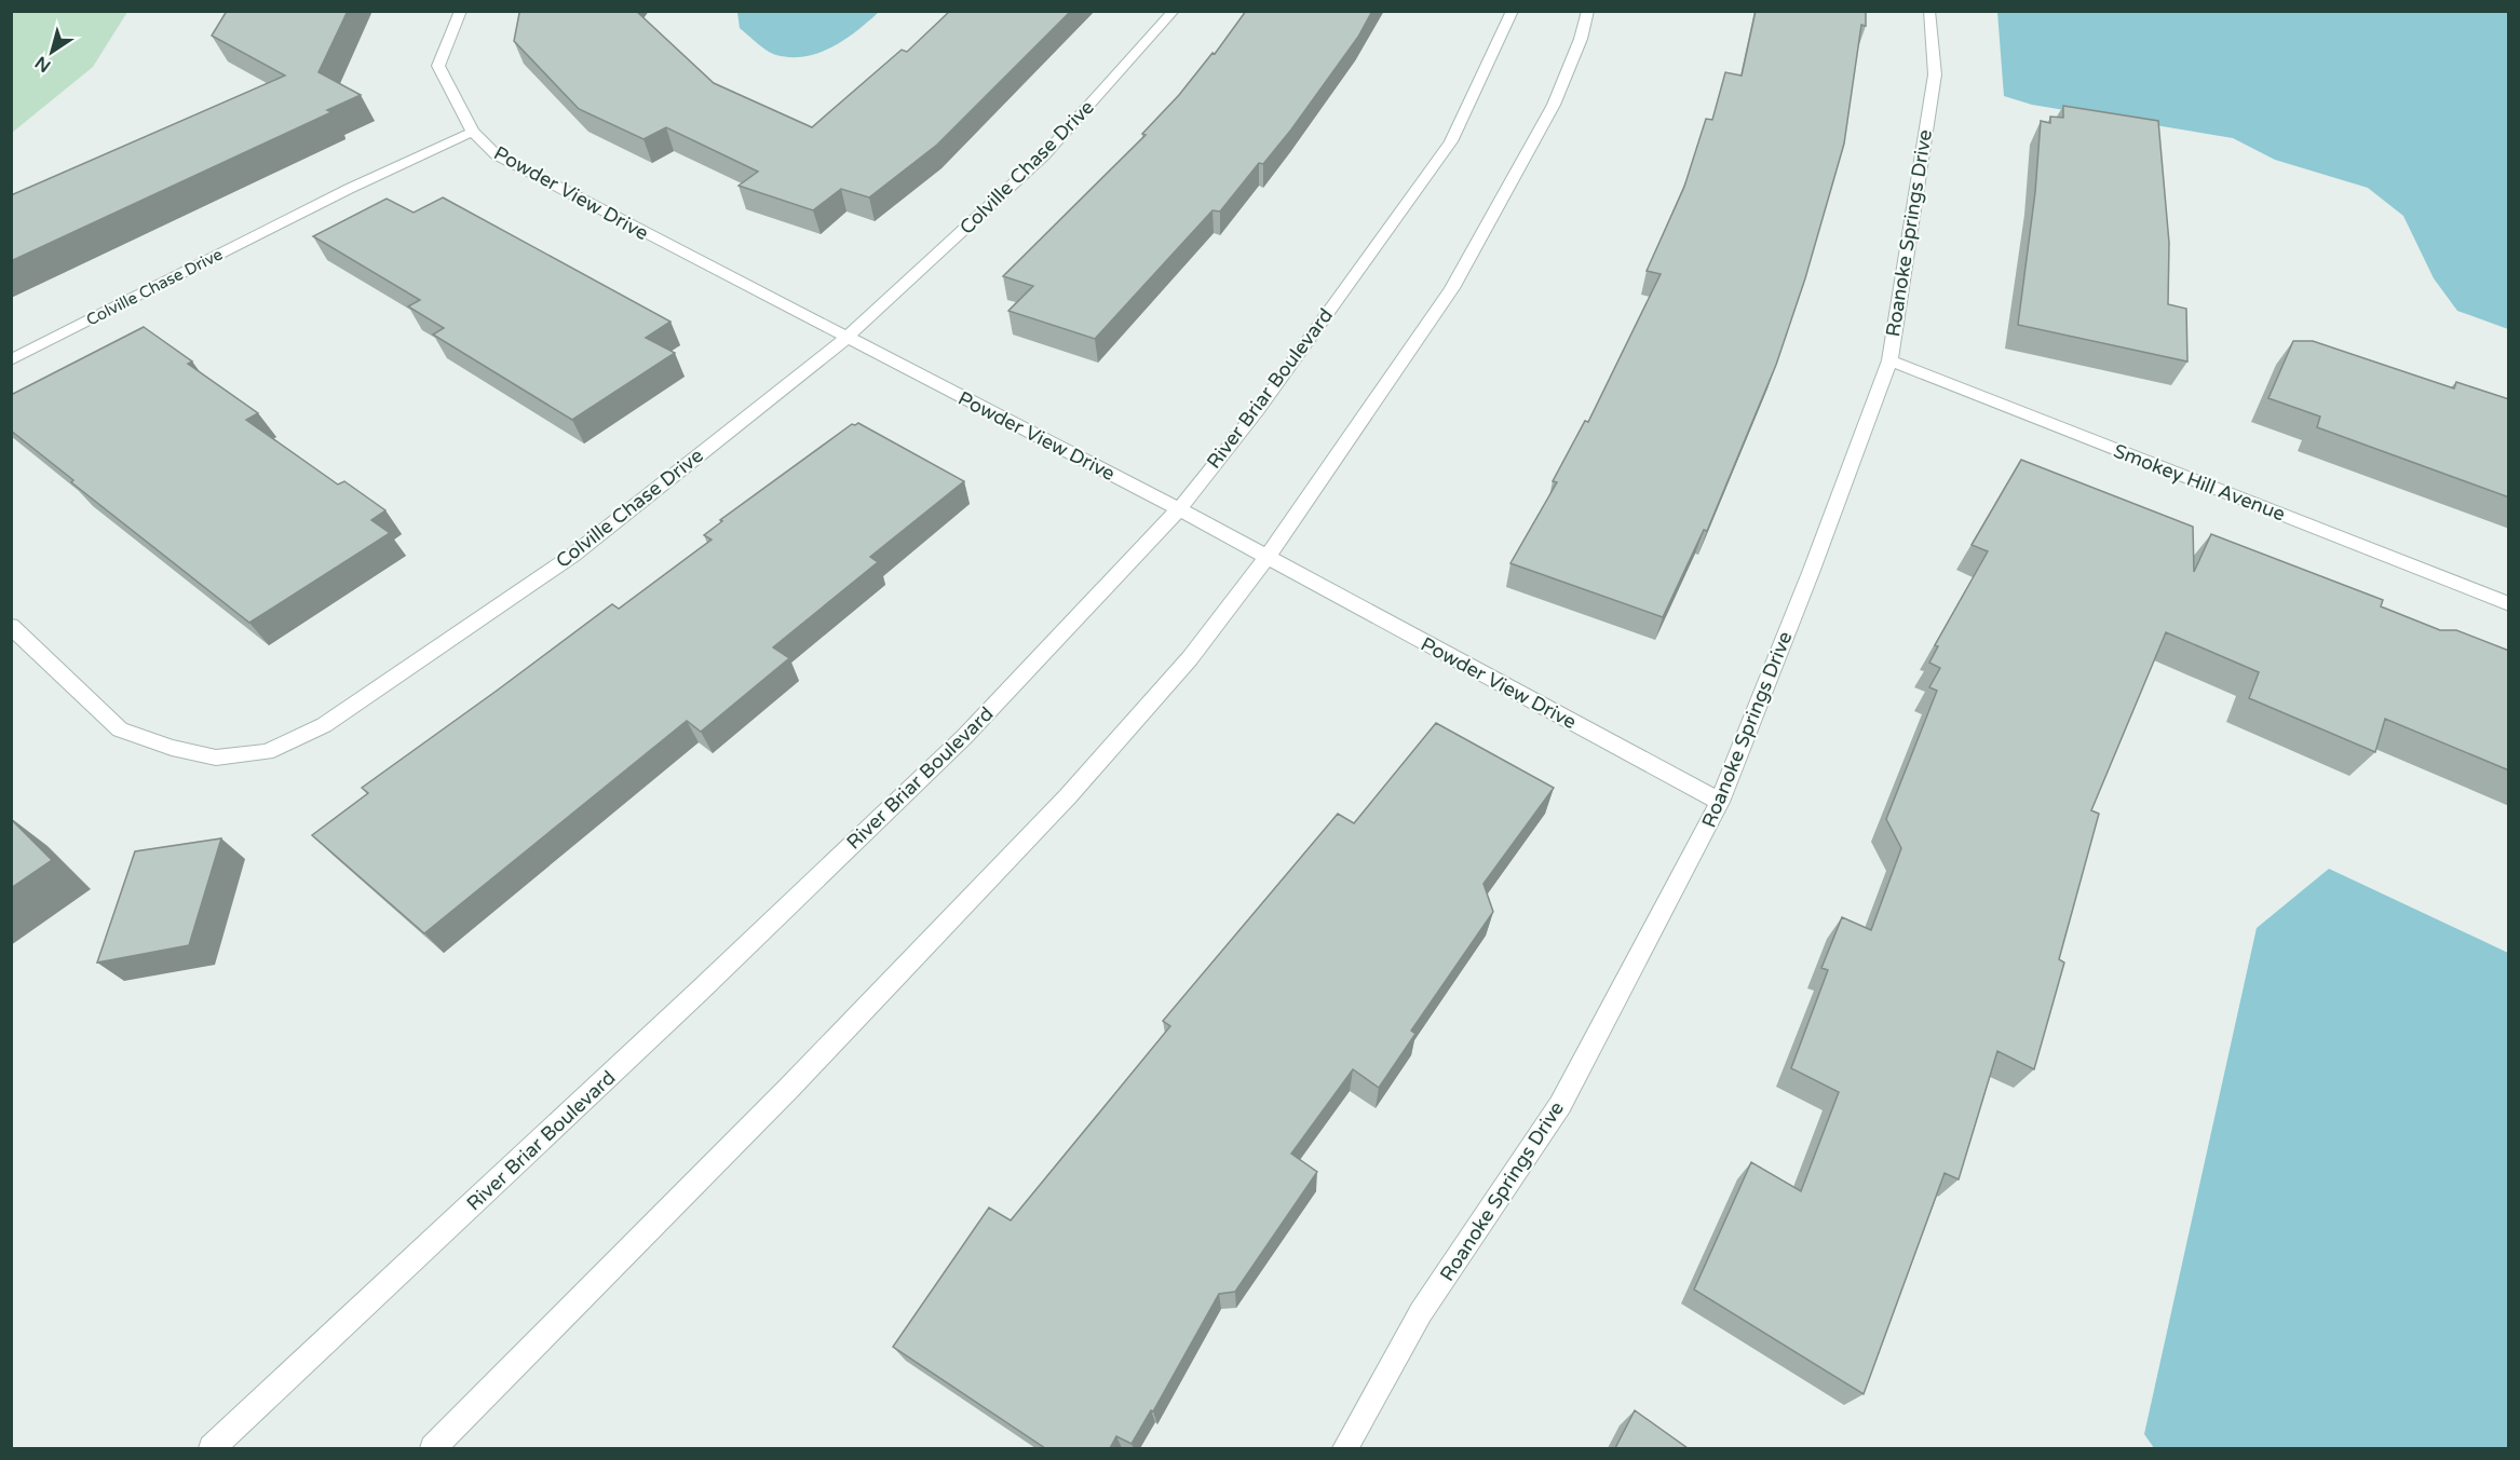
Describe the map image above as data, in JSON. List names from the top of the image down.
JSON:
{
  "streets": {
    "street": [
      "Colville Chase Drive",
      "Powder View Drive",
      "Roanoke Springs Drive",
      "River Briar Boulevard",
      "Smokey Hill Avenue"
    ]
  },
  "crossings": [
    ["Colville Chase Drive", "Powder View Drive"],
    ["Powder View Drive", "Roanoke Springs Drive"],
    ["Powder View Drive", "River Briar Boulevard"],
    ["Roanoke Springs Drive", "Smokey Hill Avenue"]
  ],
  "north": "bottom left"
}
